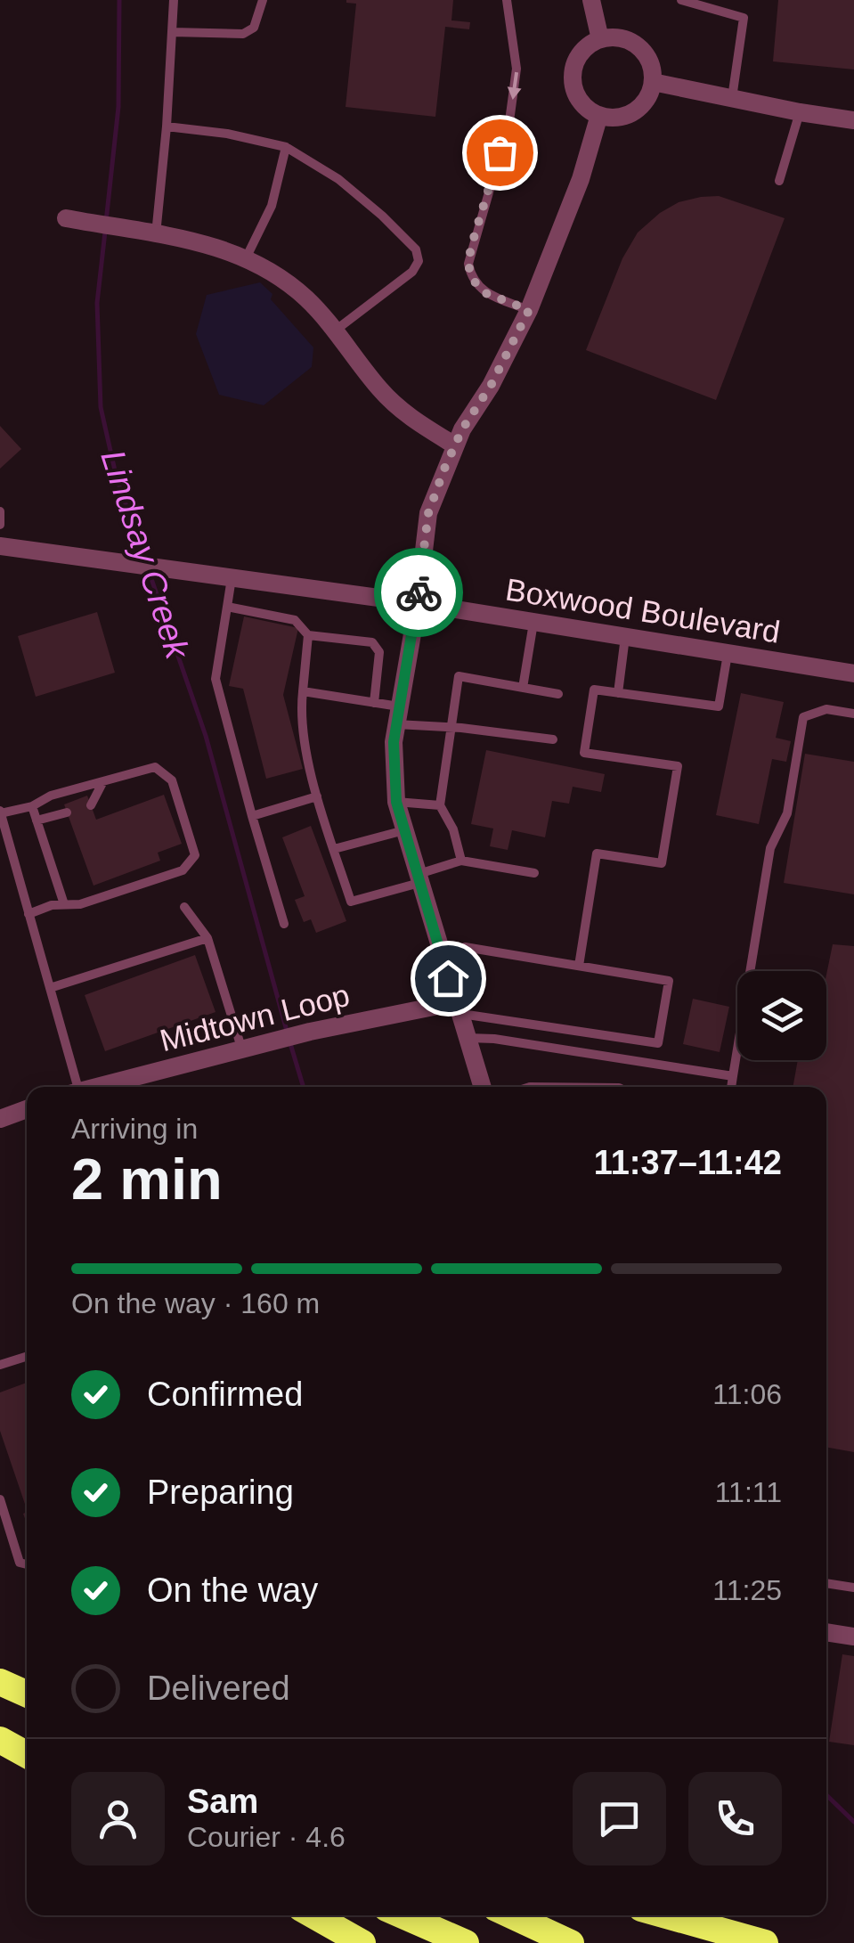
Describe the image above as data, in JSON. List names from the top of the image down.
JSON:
{
  "streets": {
    "street": ["Boxwood Boulevard", "Midtown Loop"]
  },
  "water": ["Lindsay Creek"],
  "page": {
    "heading": ["2 min", "Arriving in", "11:37–11:42"],
    "panel": ["Sam", "Courier · 4.6"],
    "bar": "On the way · 160 m",
    "list": [
      ["Confirmed", "11:06"],
      ["Preparing", "11:11"],
      ["On the way", "11:25"],
      "Delivered"
    ]
  }
}
